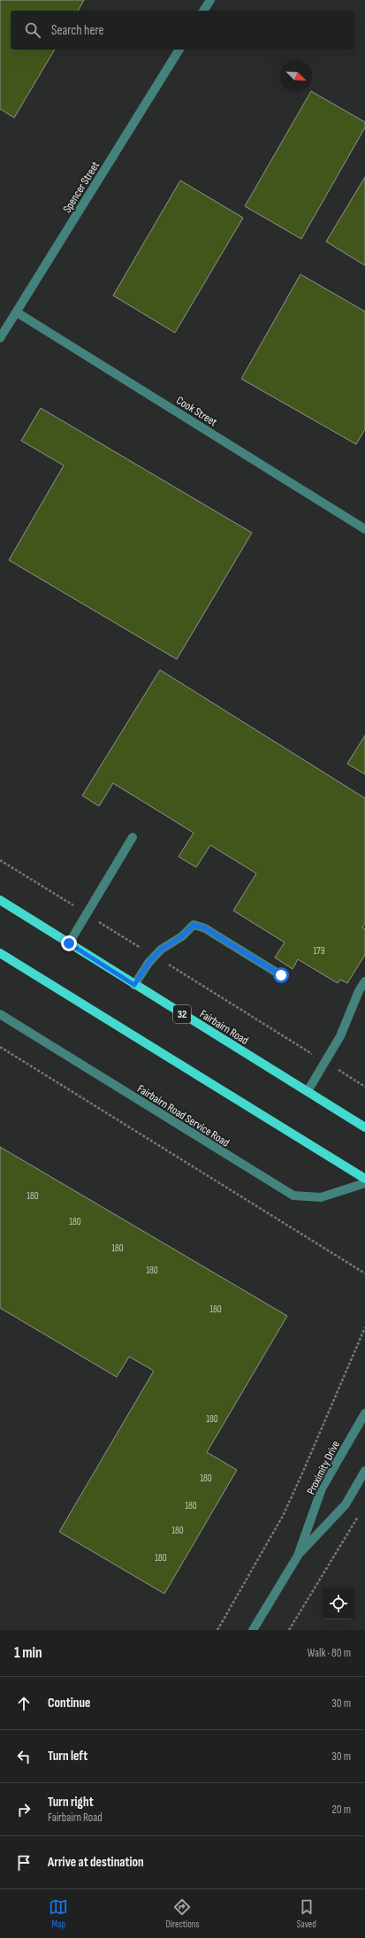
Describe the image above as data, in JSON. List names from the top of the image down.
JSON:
{
  "streets": {
    "main road": ["32", "Fairbairn Road"],
    "street": [
      "Spencer Street",
      "Cook Street",
      "Fairbairn Road Service Road",
      "Proximity Drive"
    ]
  },
  "crossings": [
    ["Spencer Street", "Cook Street"]
  ],
  "house_numbers": [
    "179",
    "180",
    "180",
    "180",
    "180",
    "180",
    "180",
    "180",
    "180",
    "180",
    "180"
  ],
  "north": "bottom right",
  "page": {
    "search": "Search here",
    "heading": ["1 min", "Walk · 80 m"],
    "list": [
      ["Continue", "30 m"],
      ["Turn left", "30 m"],
      ["Turn right", "Fairbairn Road", "20 m"],
      "Arrive at destination"
    ],
    "nav": ["Map", "Directions", "Saved"]
  }
}
